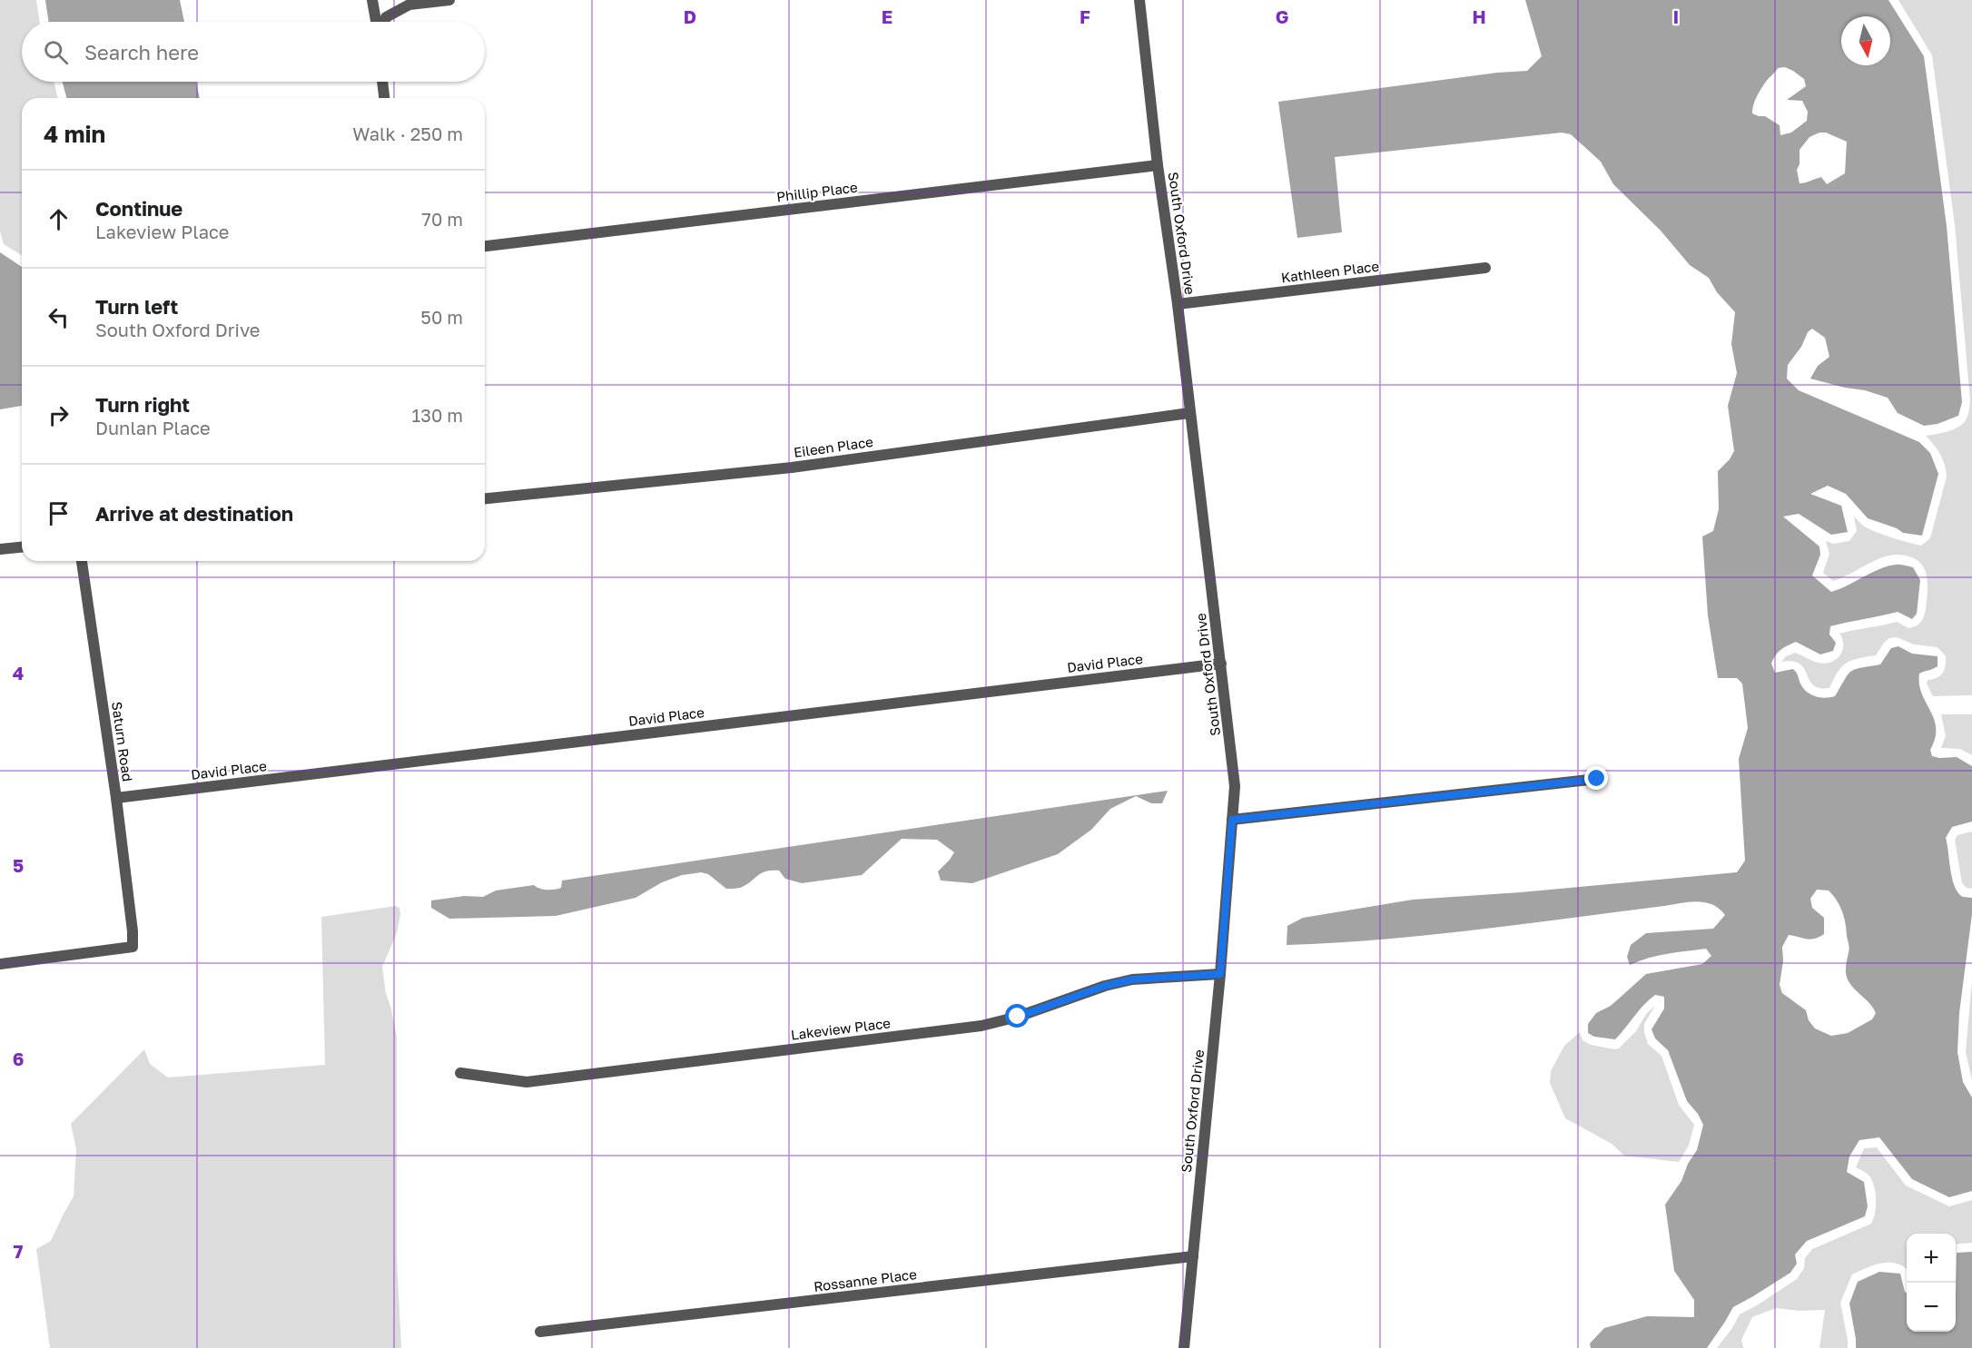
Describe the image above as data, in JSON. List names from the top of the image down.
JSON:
{
  "streets": {
    "street": [
      "Phillip Place",
      "South Oxford Drive",
      "Kathleen Place",
      "Eileen Place",
      "David Place",
      "Saturn Road",
      "Lakeview Place",
      "Rossanne Place"
    ]
  },
  "crossings": [
    ["Phillip Place", "South Oxford Drive"],
    ["South Oxford Drive", "Kathleen Place"],
    ["South Oxford Drive", "Eileen Place"],
    ["South Oxford Drive", "David Place"],
    ["South Oxford Drive", "Lakeview Place"],
    ["South Oxford Drive", "Rossanne Place"],
    ["David Place", "Saturn Road"]
  ],
  "north": "bottom",
  "page": {
    "search": "Search here",
    "heading": ["4 min", "Walk · 250 m"],
    "list": [
      ["Continue", "Lakeview Place", "70 m"],
      ["Turn left", "South Oxford Drive", "50 m"],
      ["Turn right", "Dunlan Place", "130 m"],
      "Arrive at destination"
    ],
    "map_buttons": ["+", "−"]
  },
  "grid": {
    "columns": [
      "D",
      "E",
      "F",
      "G",
      "H",
      "I"
    ],
    "rows": [
      "4",
      "5",
      "6",
      "7"
    ]
  }
}
